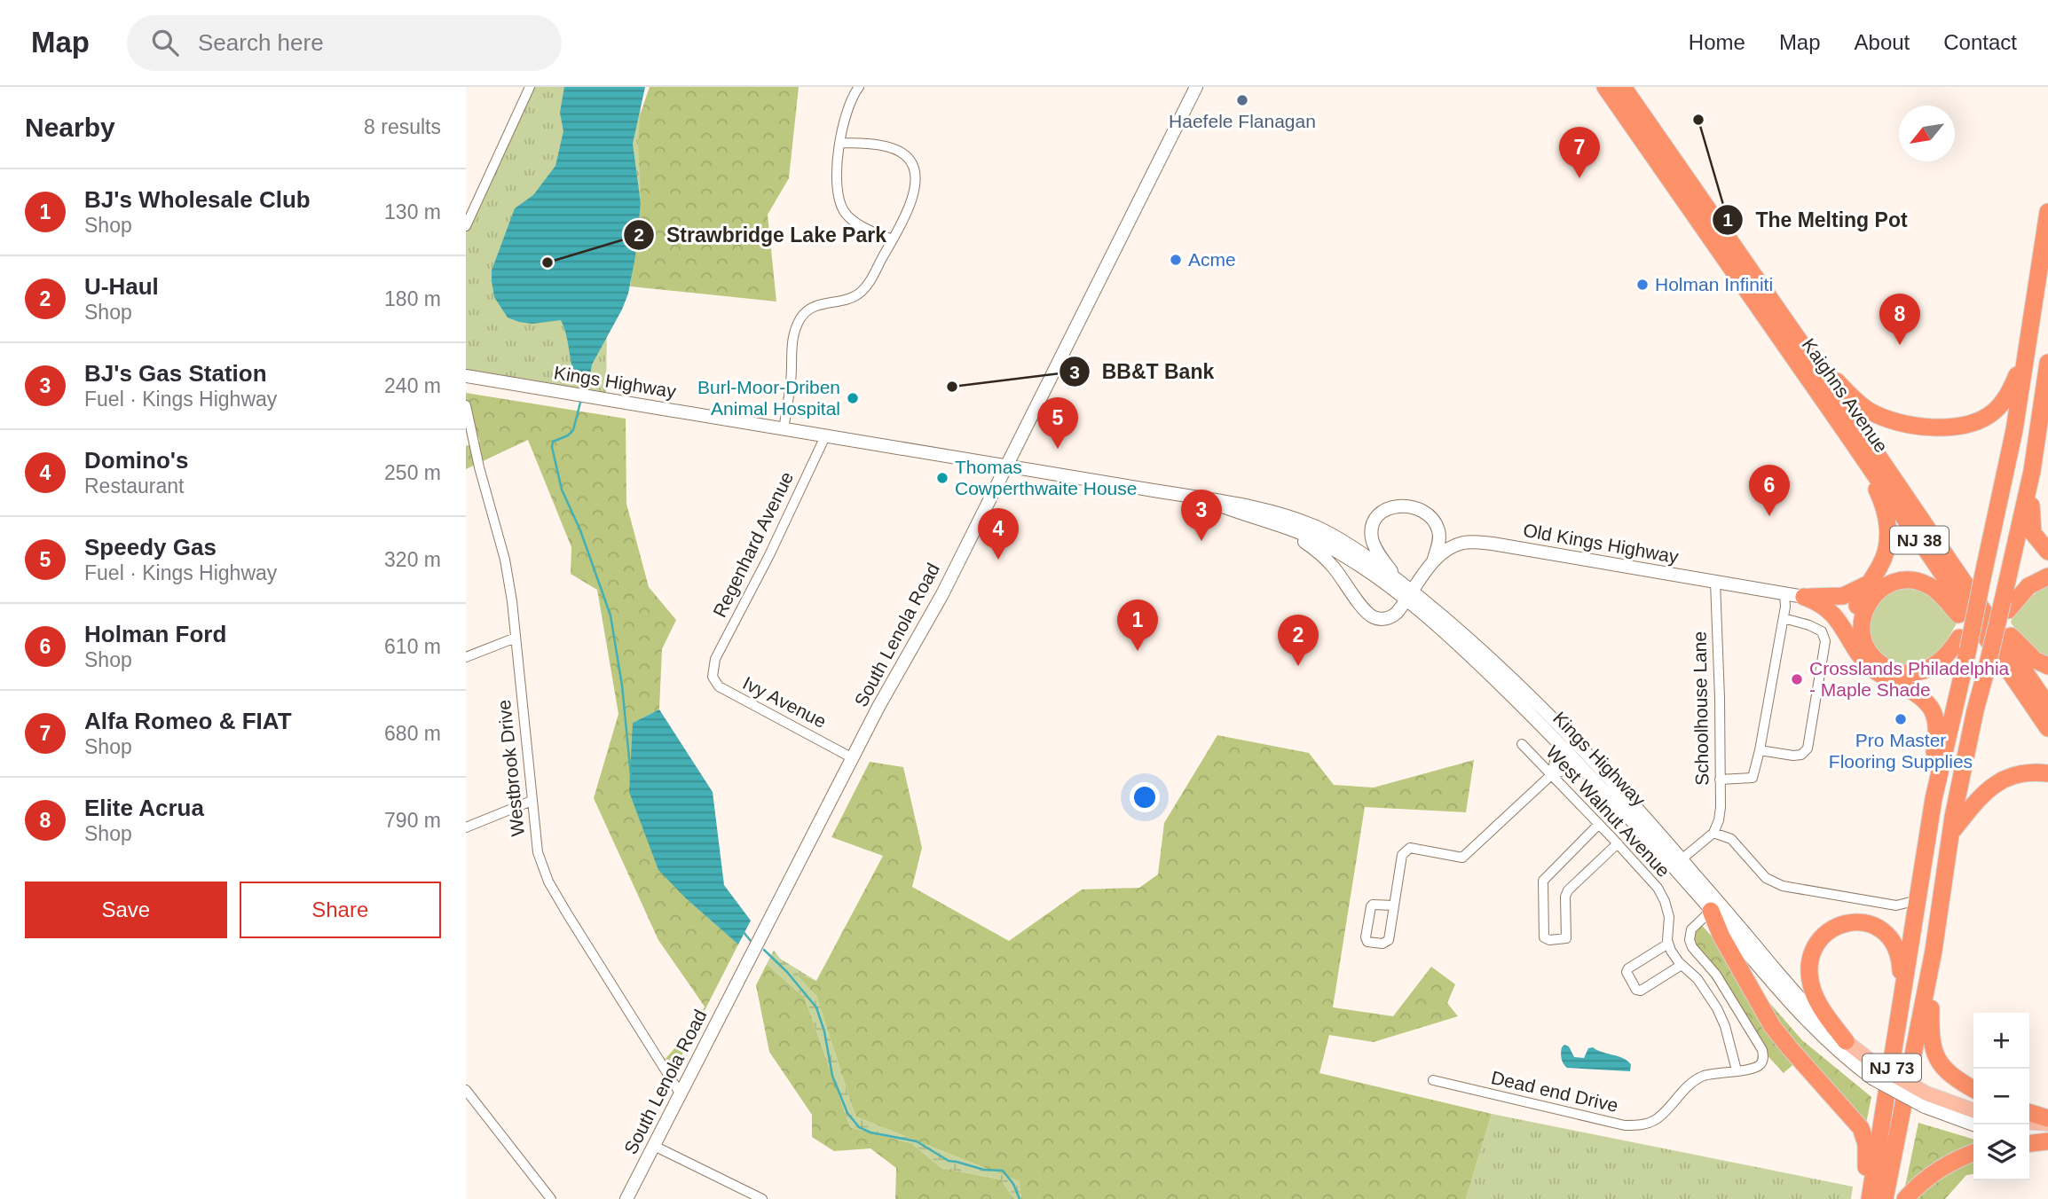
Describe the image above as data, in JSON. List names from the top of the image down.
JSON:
{
  "streets": {
    "highway": ["Kaighns Avenue", "NJ 38", "NJ 73"],
    "main road": ["Kings Highway", "Old Kings Highway", "South Lenola Road"],
    "street": [
      "Regenhard Avenue",
      "Ivy Avenue",
      "Schoolhouse Lane",
      "Westbrook Drive",
      "West Walnut Avenue",
      "Dead end Drive"
    ]
  },
  "crossings": [
    ["Kings Highway", "Old Kings Highway"],
    ["Kings Highway", "Regenhard Avenue"],
    ["Kings Highway", "South Lenola Road"],
    ["Kings Highway", "Dead end Drive"],
    ["Kaighns Avenue", "NJ 73"],
    ["Old Kings Highway", "Schoolhouse Lane"],
    ["Regenhard Avenue", "Ivy Avenue"],
    ["South Lenola Road", "Ivy Avenue"],
    ["South Lenola Road", "Westbrook Drive"]
  ],
  "places": [
    "Haefele Flanagan",
    "The Melting Pot",
    "Acme",
    "Strawbridge Lake Park",
    "Holman Infiniti",
    "BB&T Bank",
    "Burl-Moor-Driben Animal Hospital",
    "Thomas Cowperthwaite House",
    "Crosslands Philadelphia - Maple Shade",
    "Pro Master Flooring Supplies"
  ],
  "north": "bottom left",
  "page": {
    "header": "Map",
    "search": "Search here",
    "nav": [
      "Home",
      "Map",
      "About",
      "Contact"
    ],
    "heading": ["Nearby", "8 results"],
    "pins": [
      "7",
      "8",
      "5",
      "6",
      "3",
      "4",
      "1",
      "2"
    ],
    "list": [
      {
        "mark": "1",
        "name": "BJ's Wholesale Club",
        "note": "Shop",
        "value": "130 m"
      },
      {
        "mark": "2",
        "name": "U-Haul",
        "note": "Shop",
        "value": "180 m"
      },
      {
        "mark": "3",
        "name": "BJ's Gas Station",
        "note": "Fuel · Kings Highway",
        "value": "240 m"
      },
      {
        "mark": "4",
        "name": "Domino's",
        "note": "Restaurant",
        "value": "250 m"
      },
      {
        "mark": "5",
        "name": "Speedy Gas",
        "note": "Fuel · Kings Highway",
        "value": "320 m"
      },
      {
        "mark": "6",
        "name": "Holman Ford",
        "note": "Shop",
        "value": "610 m"
      },
      {
        "mark": "7",
        "name": "Alfa Romeo & FIAT",
        "note": "Shop",
        "value": "680 m"
      },
      {
        "mark": "8",
        "name": "Elite Acrua",
        "note": "Shop",
        "value": "790 m"
      }
    ],
    "buttons": ["Save", "Share"],
    "map_buttons": ["+", "−"]
  }
}
